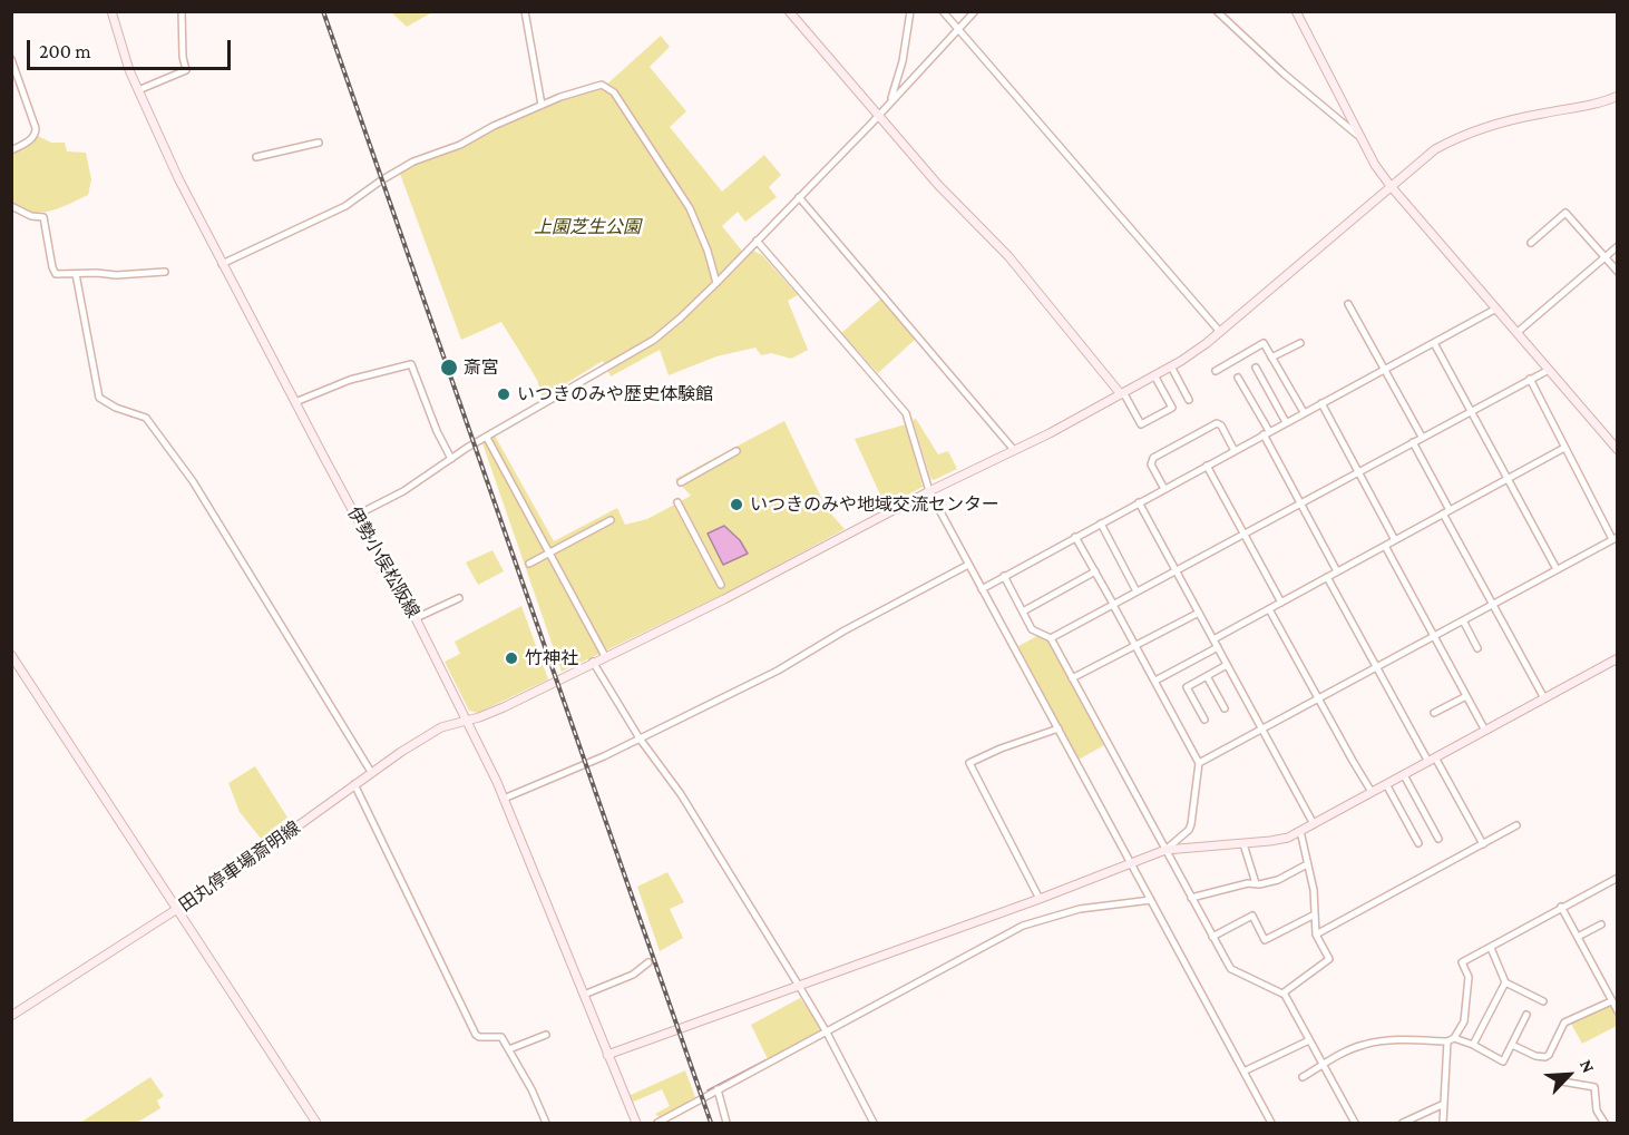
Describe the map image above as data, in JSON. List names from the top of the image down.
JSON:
{
  "streets": {
    "street": ["伊勢小俣松阪線", "田丸停車場斎明線"]
  },
  "crossings": [
    ["伊勢小俣松阪線", "田丸停車場斎明線"]
  ],
  "parks": ["上園芝生公園"],
  "places": [
    "斎宮",
    "いつきのみや歴史体験館",
    "いつきのみや地域交流センター",
    "竹神社"
  ],
  "scale_bar": "200 m",
  "north": "top right"
}
